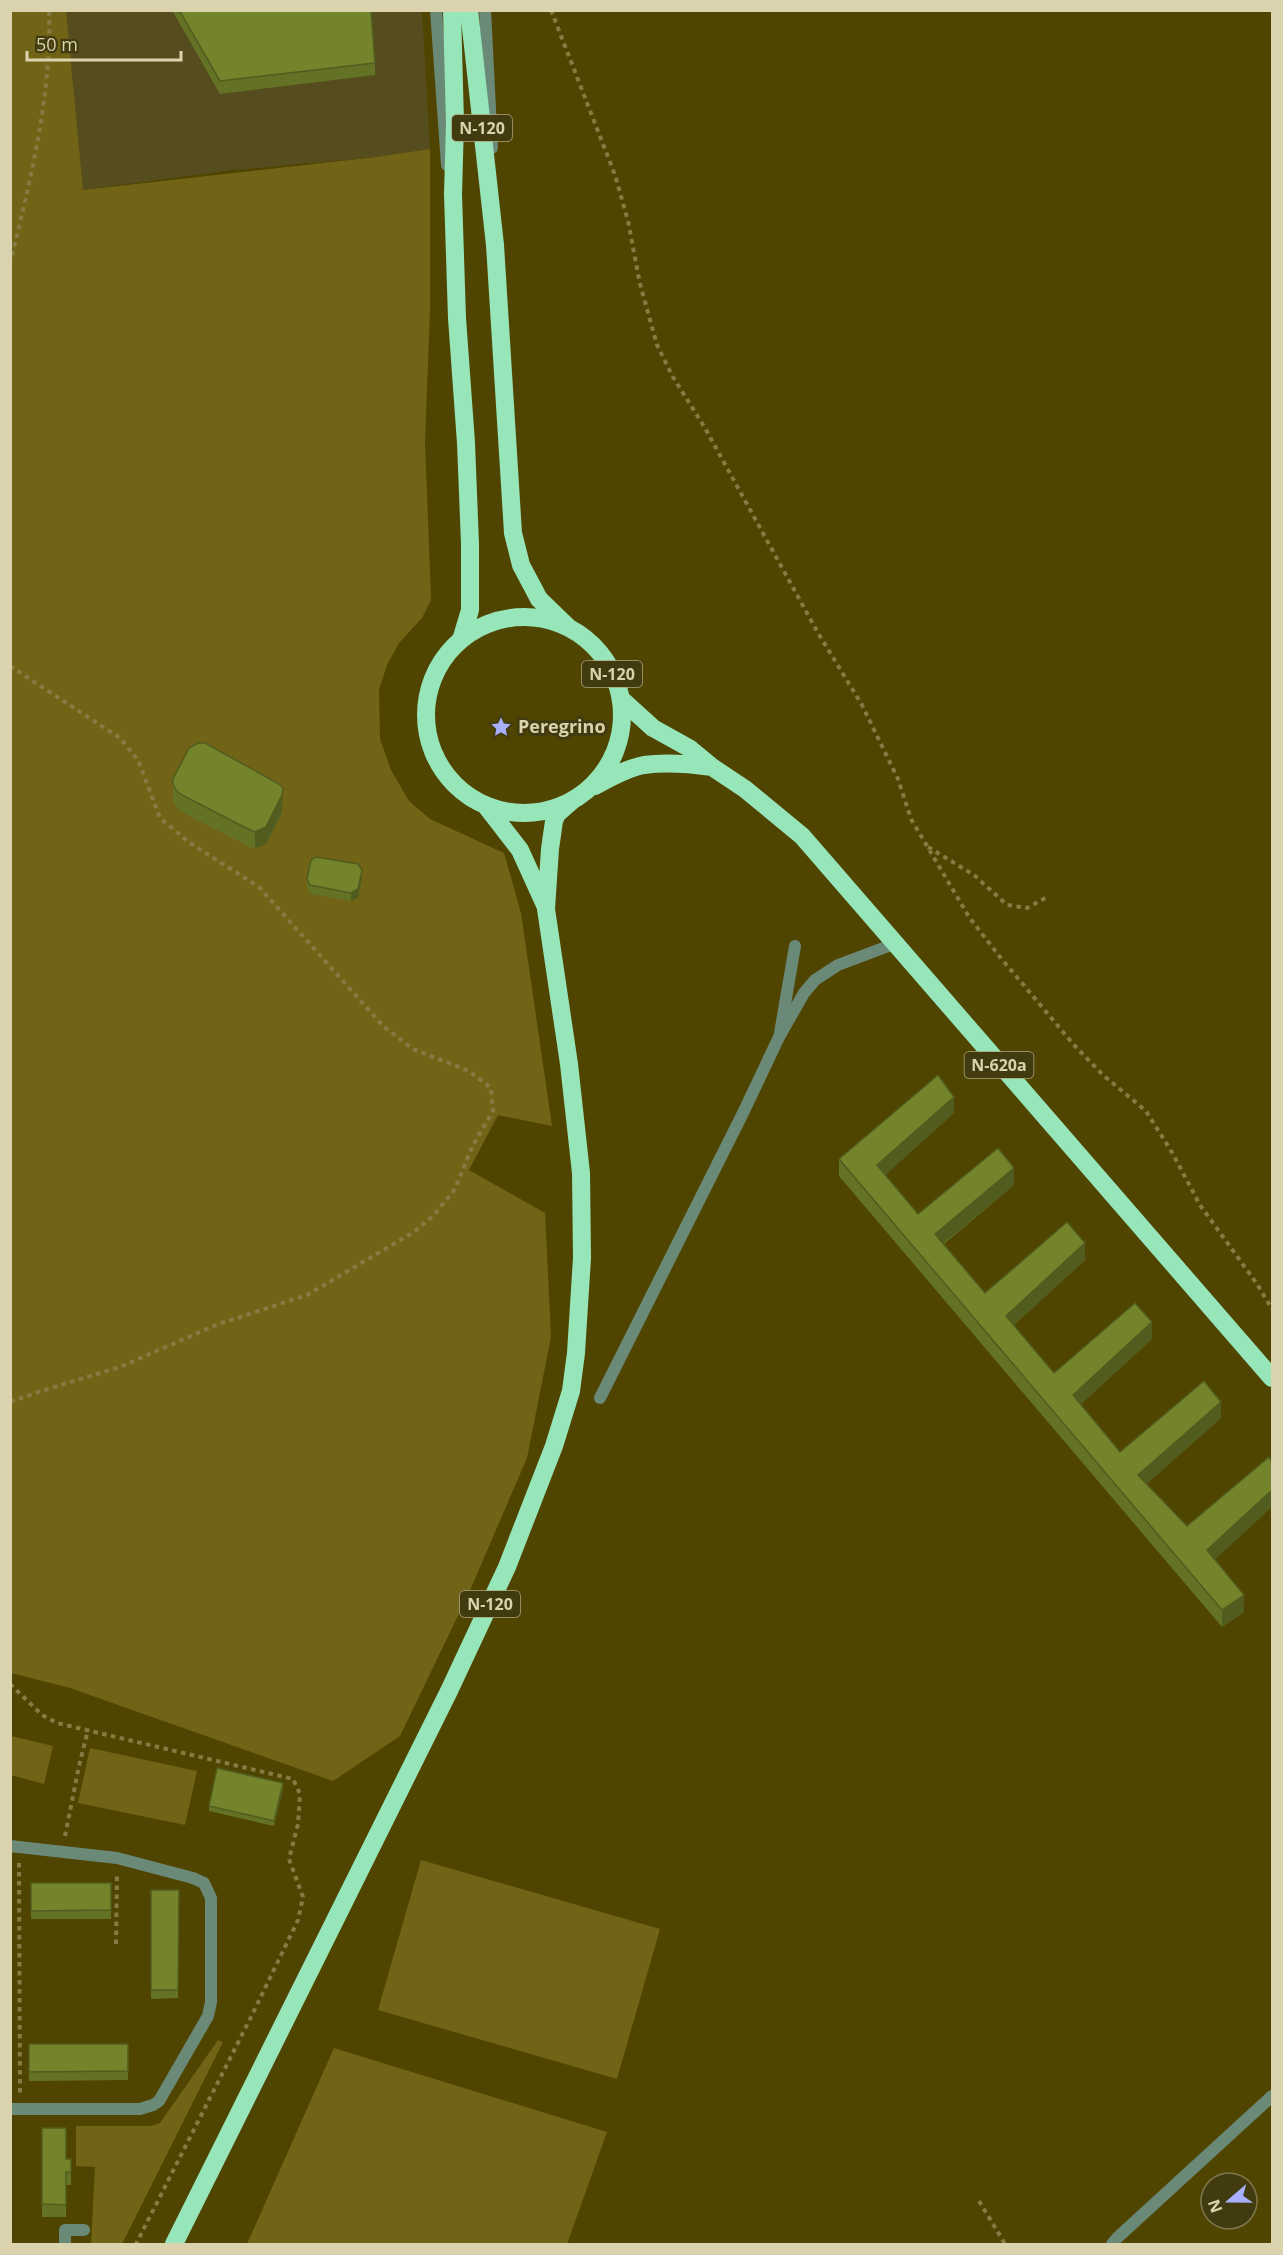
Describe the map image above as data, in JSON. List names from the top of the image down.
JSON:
{
  "streets": {
    "highway": ["N-120", "N-620a"]
  },
  "crossings": [
    ["N-120", "N-620a"]
  ],
  "places": {
    "place": ["Peregrino"]
  },
  "scale_bar": "50 m",
  "north": "left"
}
